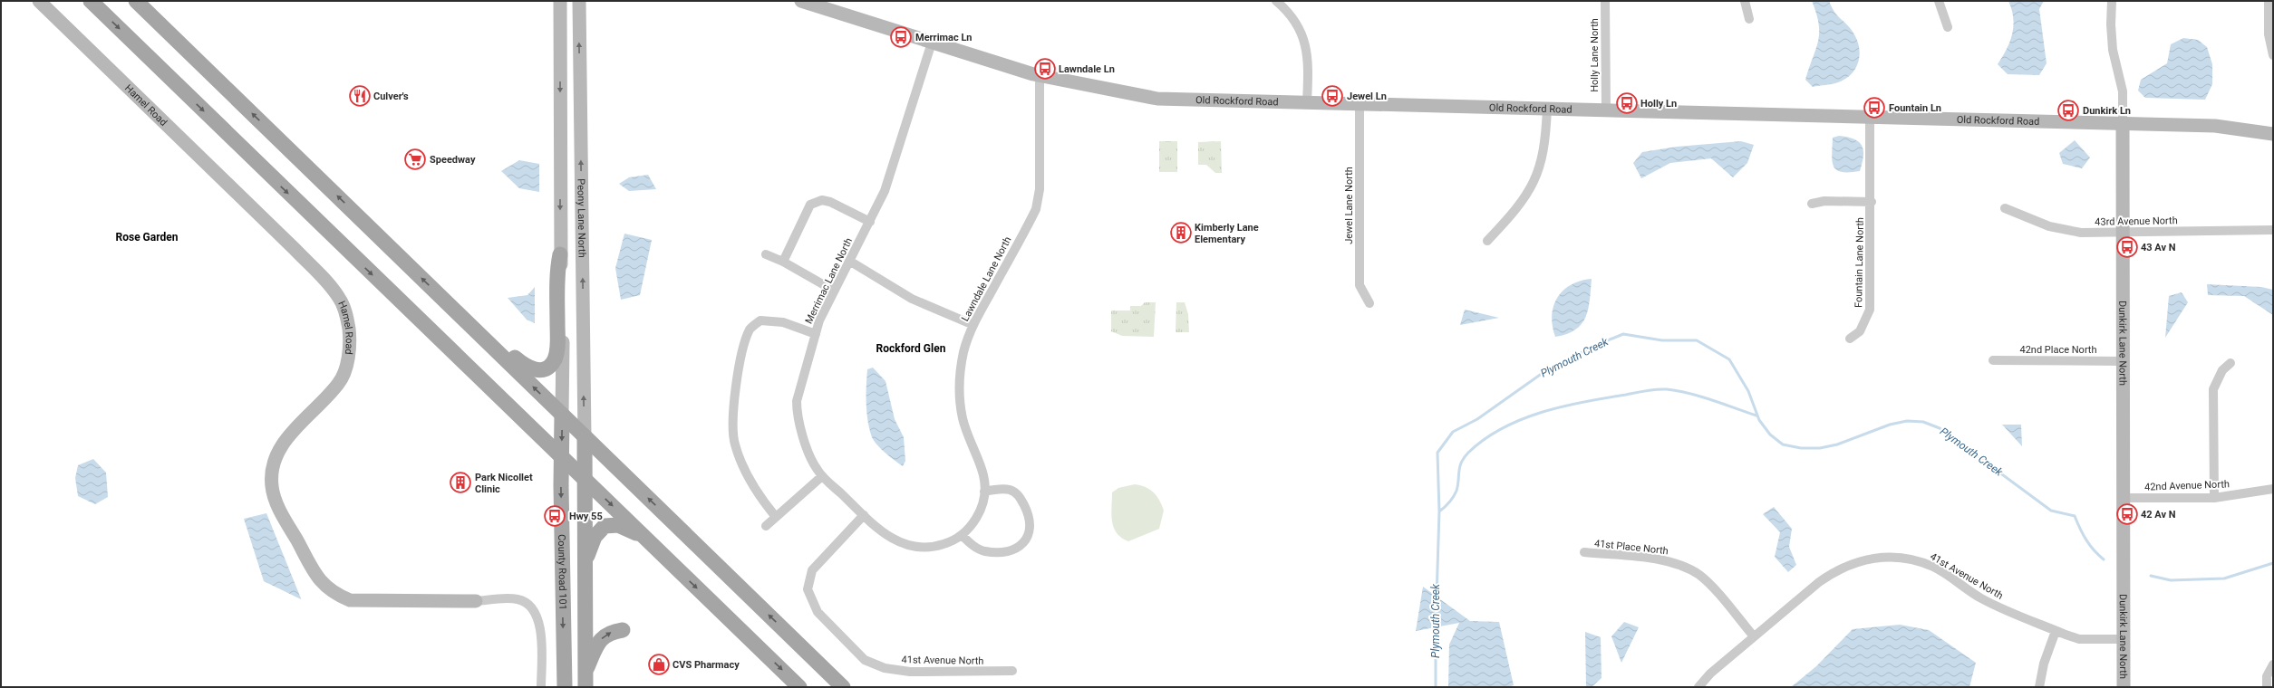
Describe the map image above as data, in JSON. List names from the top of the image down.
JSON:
{
  "streets": {
    "main road": ["County Road 101"],
    "street": [
      "Holly Lane North",
      "Old Rockford Road",
      "Hamel Road",
      "Jewel Lane North",
      "Peony Lane North",
      "43rd Avenue North",
      "Fountain Lane North",
      "Lawndale Lane North",
      "Merrimac Lane North",
      "Dunkirk Lane North",
      "42nd Place North",
      "42nd Avenue North",
      "41st Place North",
      "41st Avenue North"
    ]
  },
  "crossings": [
    ["Holly Lane North", "Old Rockford Road"],
    ["Old Rockford Road", "Jewel Lane North"],
    ["Old Rockford Road", "Fountain Lane North"],
    ["Old Rockford Road", "Lawndale Lane North"],
    ["Old Rockford Road", "Merrimac Lane North"],
    ["Old Rockford Road", "Dunkirk Lane North"],
    ["43rd Avenue North", "Dunkirk Lane North"],
    ["Lawndale Lane North", "Merrimac Lane North"],
    ["Lawndale Lane North", "41st Avenue North"],
    ["Merrimac Lane North", "41st Avenue North"],
    ["Dunkirk Lane North", "42nd Place North"],
    ["Dunkirk Lane North", "42nd Avenue North"],
    ["Dunkirk Lane North", "41st Avenue North"],
    ["41st Place North", "41st Avenue North"]
  ],
  "districts": ["Rose Garden", "Rockford Glen"],
  "water": ["Plymouth Creek"],
  "places": {
    "bus stop": [
      "Merrimac Ln",
      "Lawndale Ln",
      "Jewel Ln",
      "Holly Ln",
      "Fountain Ln",
      "Dunkirk Ln",
      "43 Av N",
      "42 Av N",
      "Hwy 55"
    ],
    "restaurant": ["Culver's"],
    "supermarket": ["Speedway"],
    "building": ["Kimberly Lane Elementary", "Park Nicollet Clinic"],
    "shop": ["CVS Pharmacy"]
  }
}
